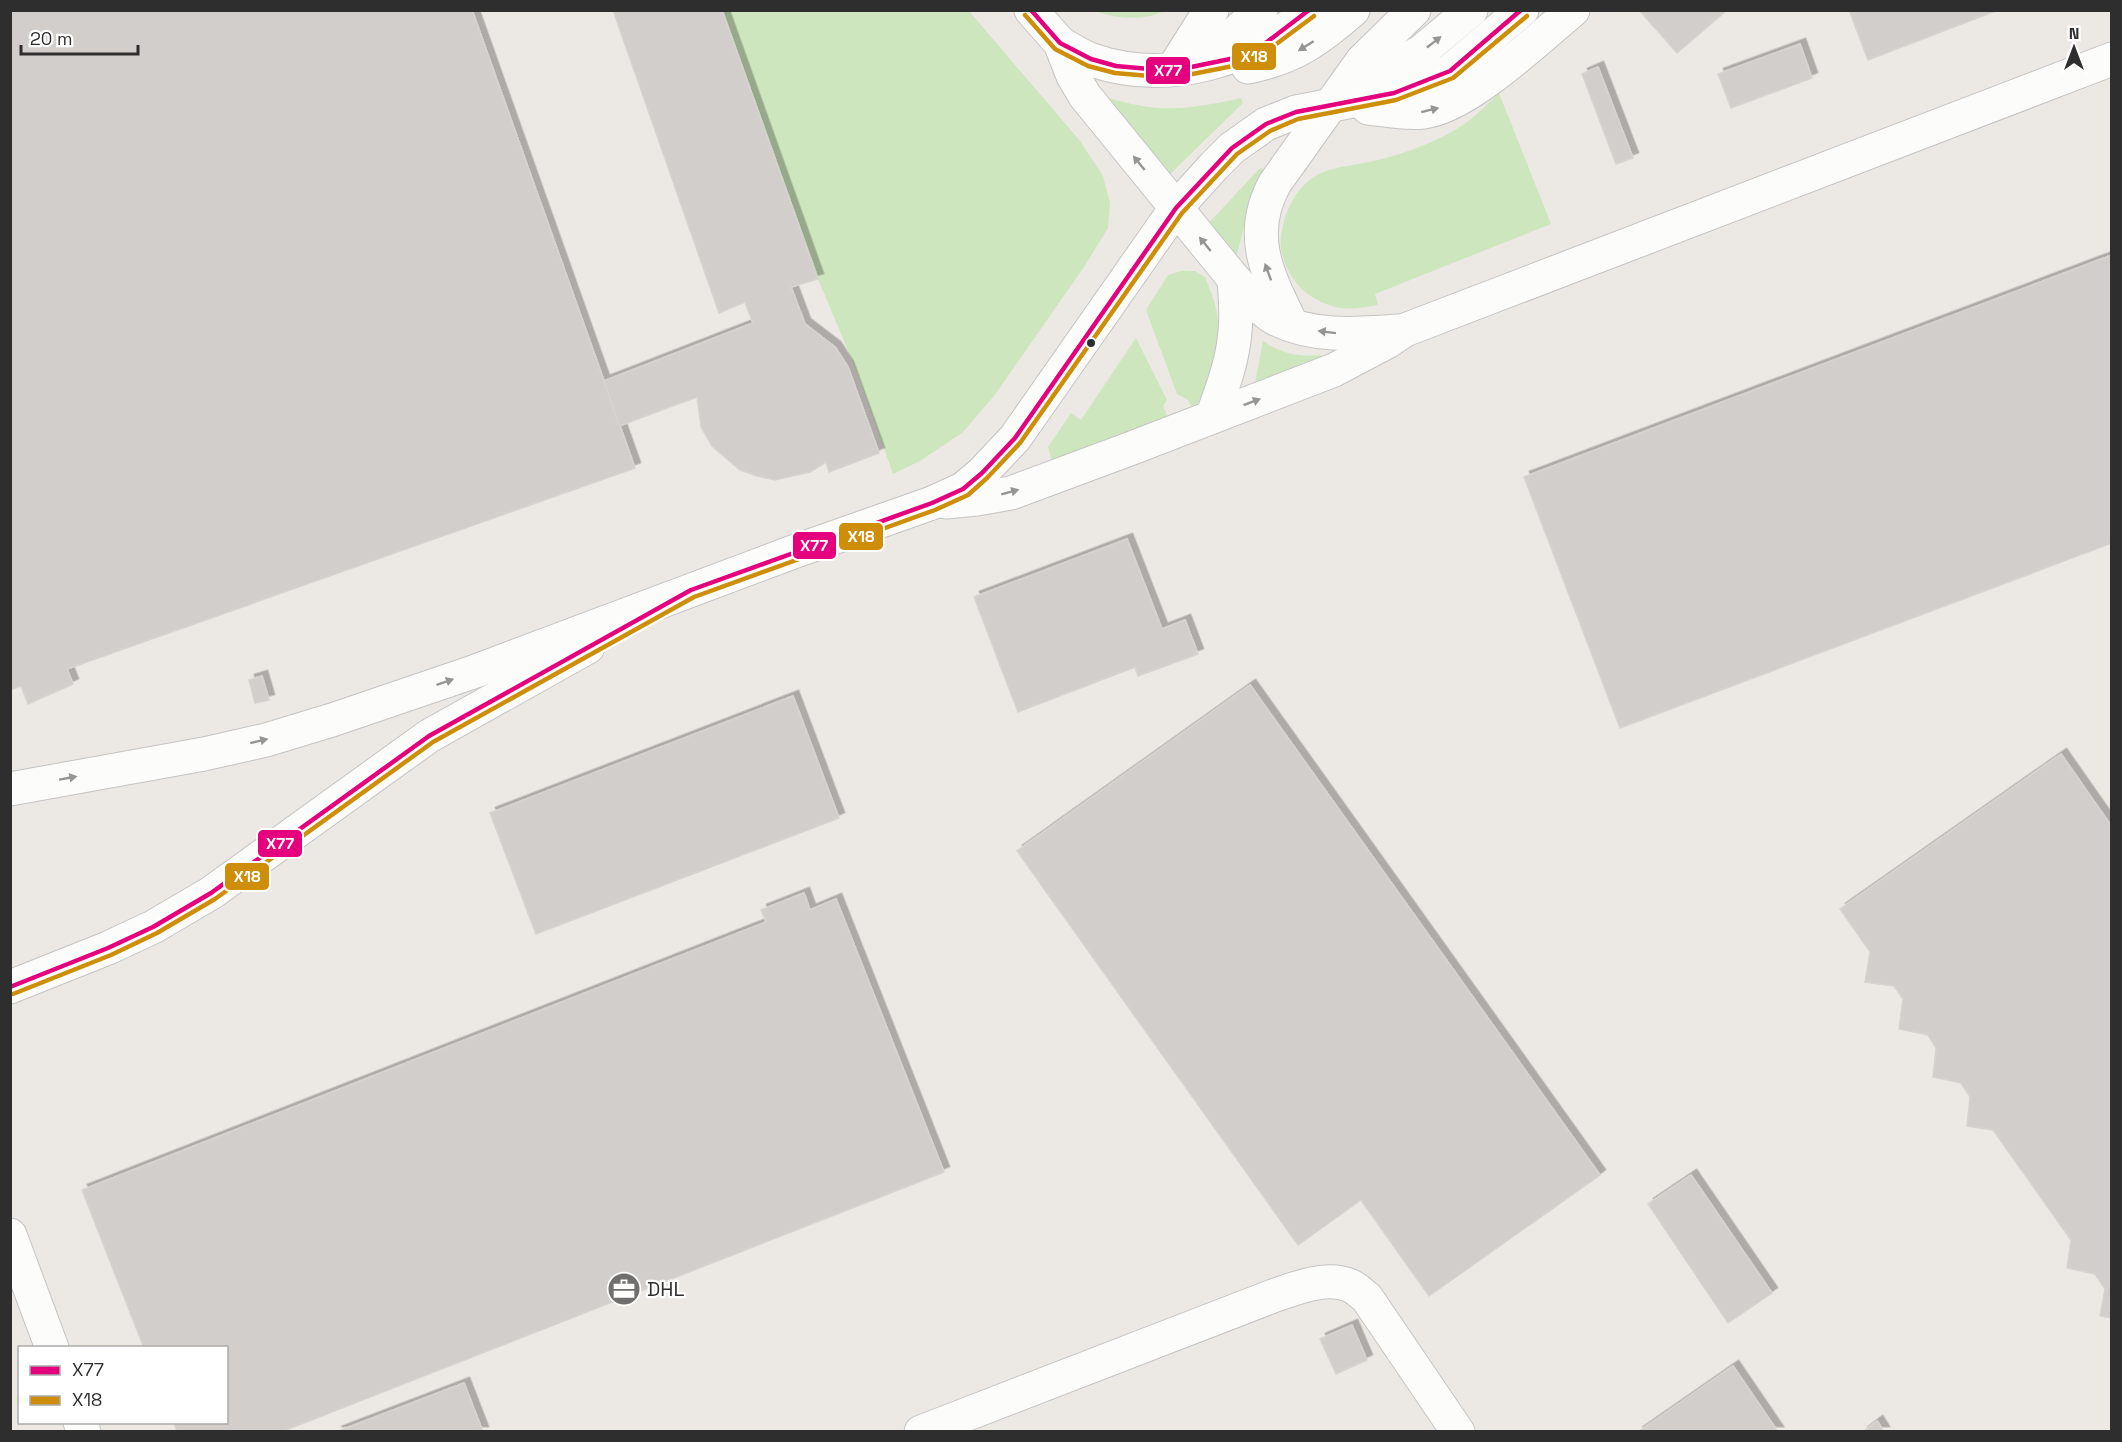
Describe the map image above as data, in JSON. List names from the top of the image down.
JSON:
{
  "places": {
    "office": ["DHL"]
  },
  "lines": ["transit line X77", "transit line X18"],
  "legend": ["X77", "X18"],
  "scale_bar": "20 m",
  "north": "top"
}
